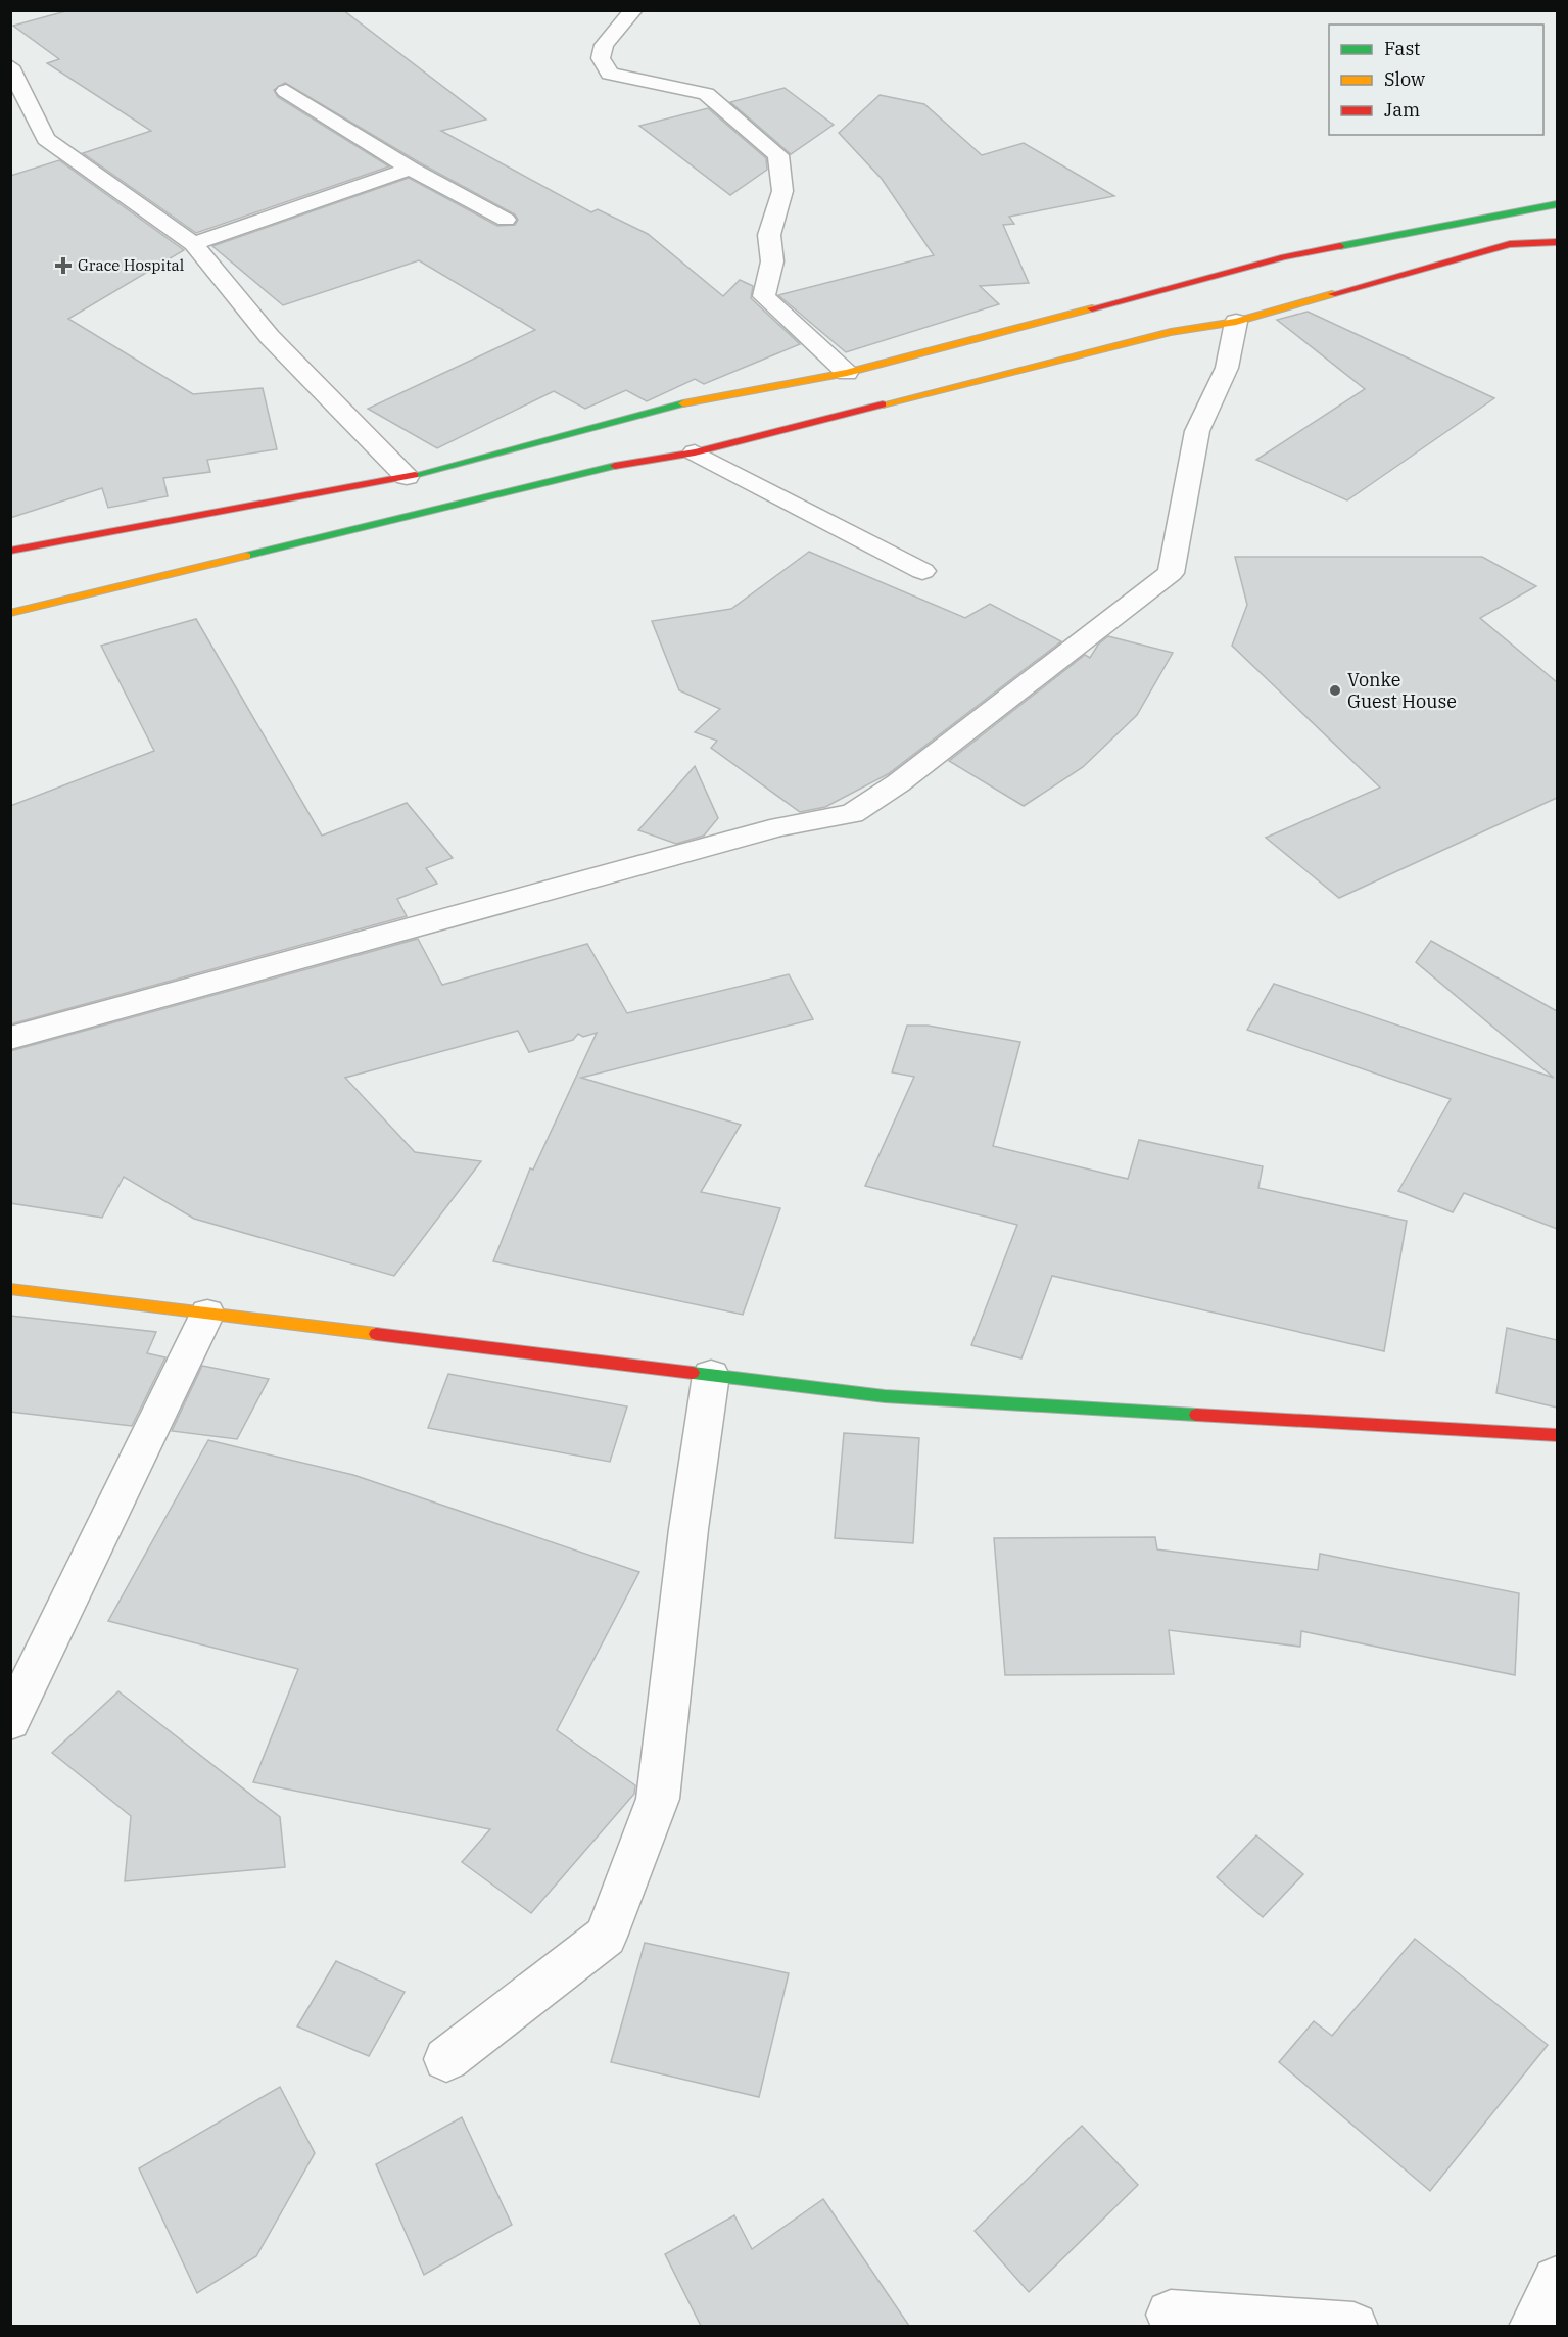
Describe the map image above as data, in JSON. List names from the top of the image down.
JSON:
{
  "places": {
    "health": ["Grace Hospital"],
    "other": ["Vonke Guest House"]
  },
  "legend": ["Fast", "Slow", "Jam"]
}
